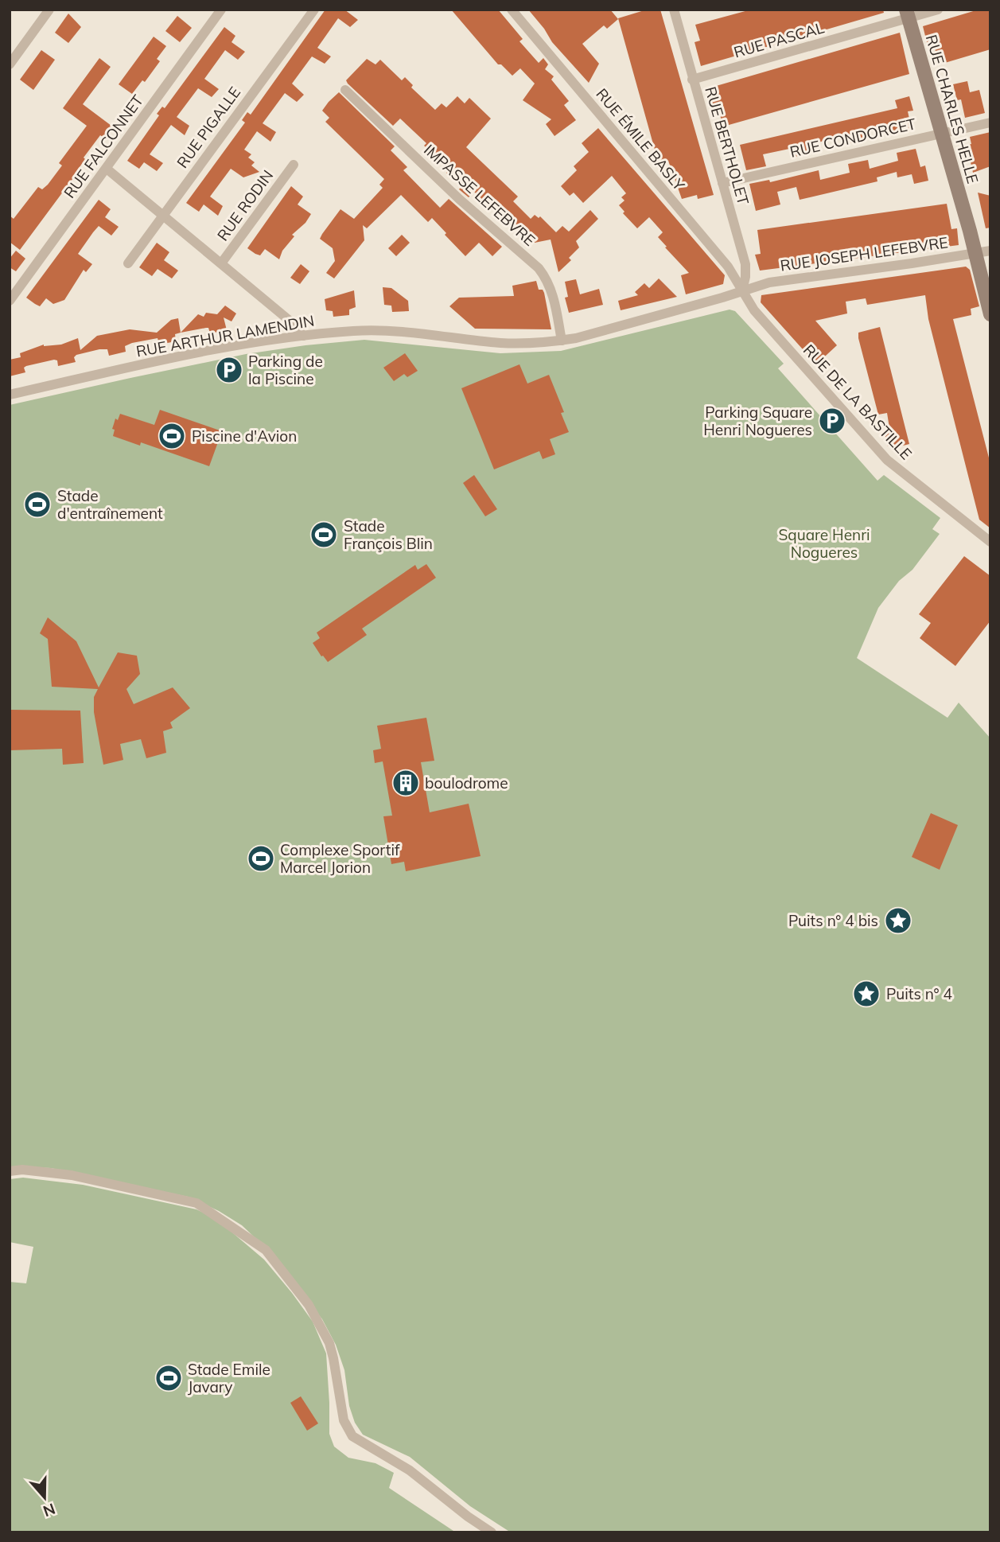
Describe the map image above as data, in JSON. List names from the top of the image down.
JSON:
{
  "streets": {
    "street": [
      "RUE PASCAL",
      "RUE CHARLES HELLE",
      "RUE PIGALLE",
      "RUE CONDORCET",
      "RUE ÉMILE BASLY",
      "RUE BERTHOLET",
      "RUE FALCONNET",
      "IMPASSE LEFEBVRE",
      "RUE RODIN",
      "RUE JOSEPH LEFEBVRE",
      "RUE ARTHUR LAMENDIN",
      "RUE DE LA BASTILLE"
    ]
  },
  "crossings": [
    ["RUE PASCAL", "RUE CHARLES HELLE"],
    ["RUE PASCAL", "RUE BERTHOLET"],
    ["RUE CHARLES HELLE", "RUE CONDORCET"],
    ["RUE CHARLES HELLE", "RUE JOSEPH LEFEBVRE"],
    ["RUE CONDORCET", "RUE BERTHOLET"],
    ["RUE ÉMILE BASLY", "RUE BERTHOLET"],
    ["RUE ÉMILE BASLY", "RUE JOSEPH LEFEBVRE"],
    ["RUE ÉMILE BASLY", "RUE ARTHUR LAMENDIN"],
    ["RUE ÉMILE BASLY", "RUE DE LA BASTILLE"],
    ["RUE BERTHOLET", "RUE JOSEPH LEFEBVRE"],
    ["RUE BERTHOLET", "RUE ARTHUR LAMENDIN"],
    ["RUE BERTHOLET", "RUE DE LA BASTILLE"],
    ["IMPASSE LEFEBVRE", "RUE ARTHUR LAMENDIN"],
    ["RUE JOSEPH LEFEBVRE", "RUE ARTHUR LAMENDIN"],
    ["RUE JOSEPH LEFEBVRE", "RUE DE LA BASTILLE"],
    ["RUE ARTHUR LAMENDIN", "RUE DE LA BASTILLE"]
  ],
  "parks": ["Square Henri Nogueres"],
  "places": {
    "parking": ["Parking de la Piscine", "Parking Square Henri Nogueres"],
    "sports": [
      "Piscine d'Avion",
      "Stade d'entraînement",
      "Stade François Blin",
      "Complexe Sportif Marcel Jorion",
      "Stade Emile Javary"
    ],
    "building": ["boulodrome"],
    "place": ["Puits n° 4 bis", "Puits n° 4"]
  },
  "north": "bottom"
}
